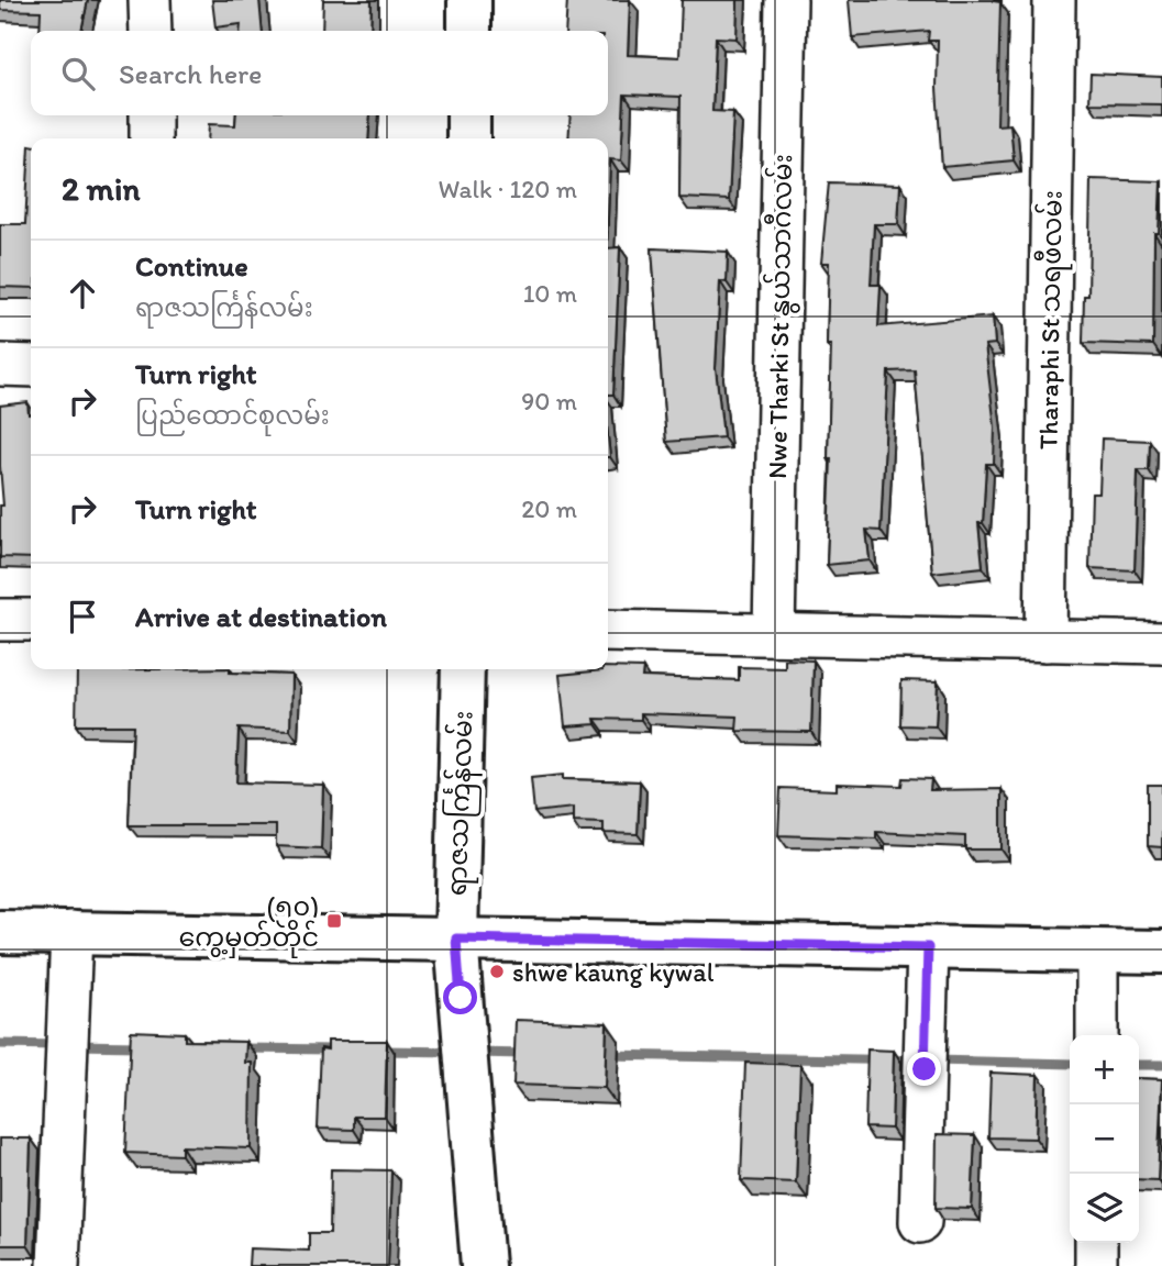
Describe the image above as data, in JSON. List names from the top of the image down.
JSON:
{
  "streets": {
    "main road": ["ရာဇသင်္ကြန်လမ်း"],
    "street": ["Nwe Tharki St နွယ်သာဂီလမ်း", "Tharaphi St သရဖီလမ်း"]
  },
  "places": {
    "transit": ["(၅၀) ကွေ့မှတ်တိုင်"],
    "other": ["shwe kaung kywal"]
  },
  "page": {
    "search": "Search here",
    "heading": ["2 min", "Walk · 120 m"],
    "list": [
      ["Continue", "ရာဇသင်္ကြန်လမ်း", "10 m"],
      ["Turn right", "ပြည်ထောင်စုလမ်း", "90 m"],
      ["Turn right", "20 m"],
      "Arrive at destination"
    ],
    "map_buttons": ["+", "−"]
  }
}
